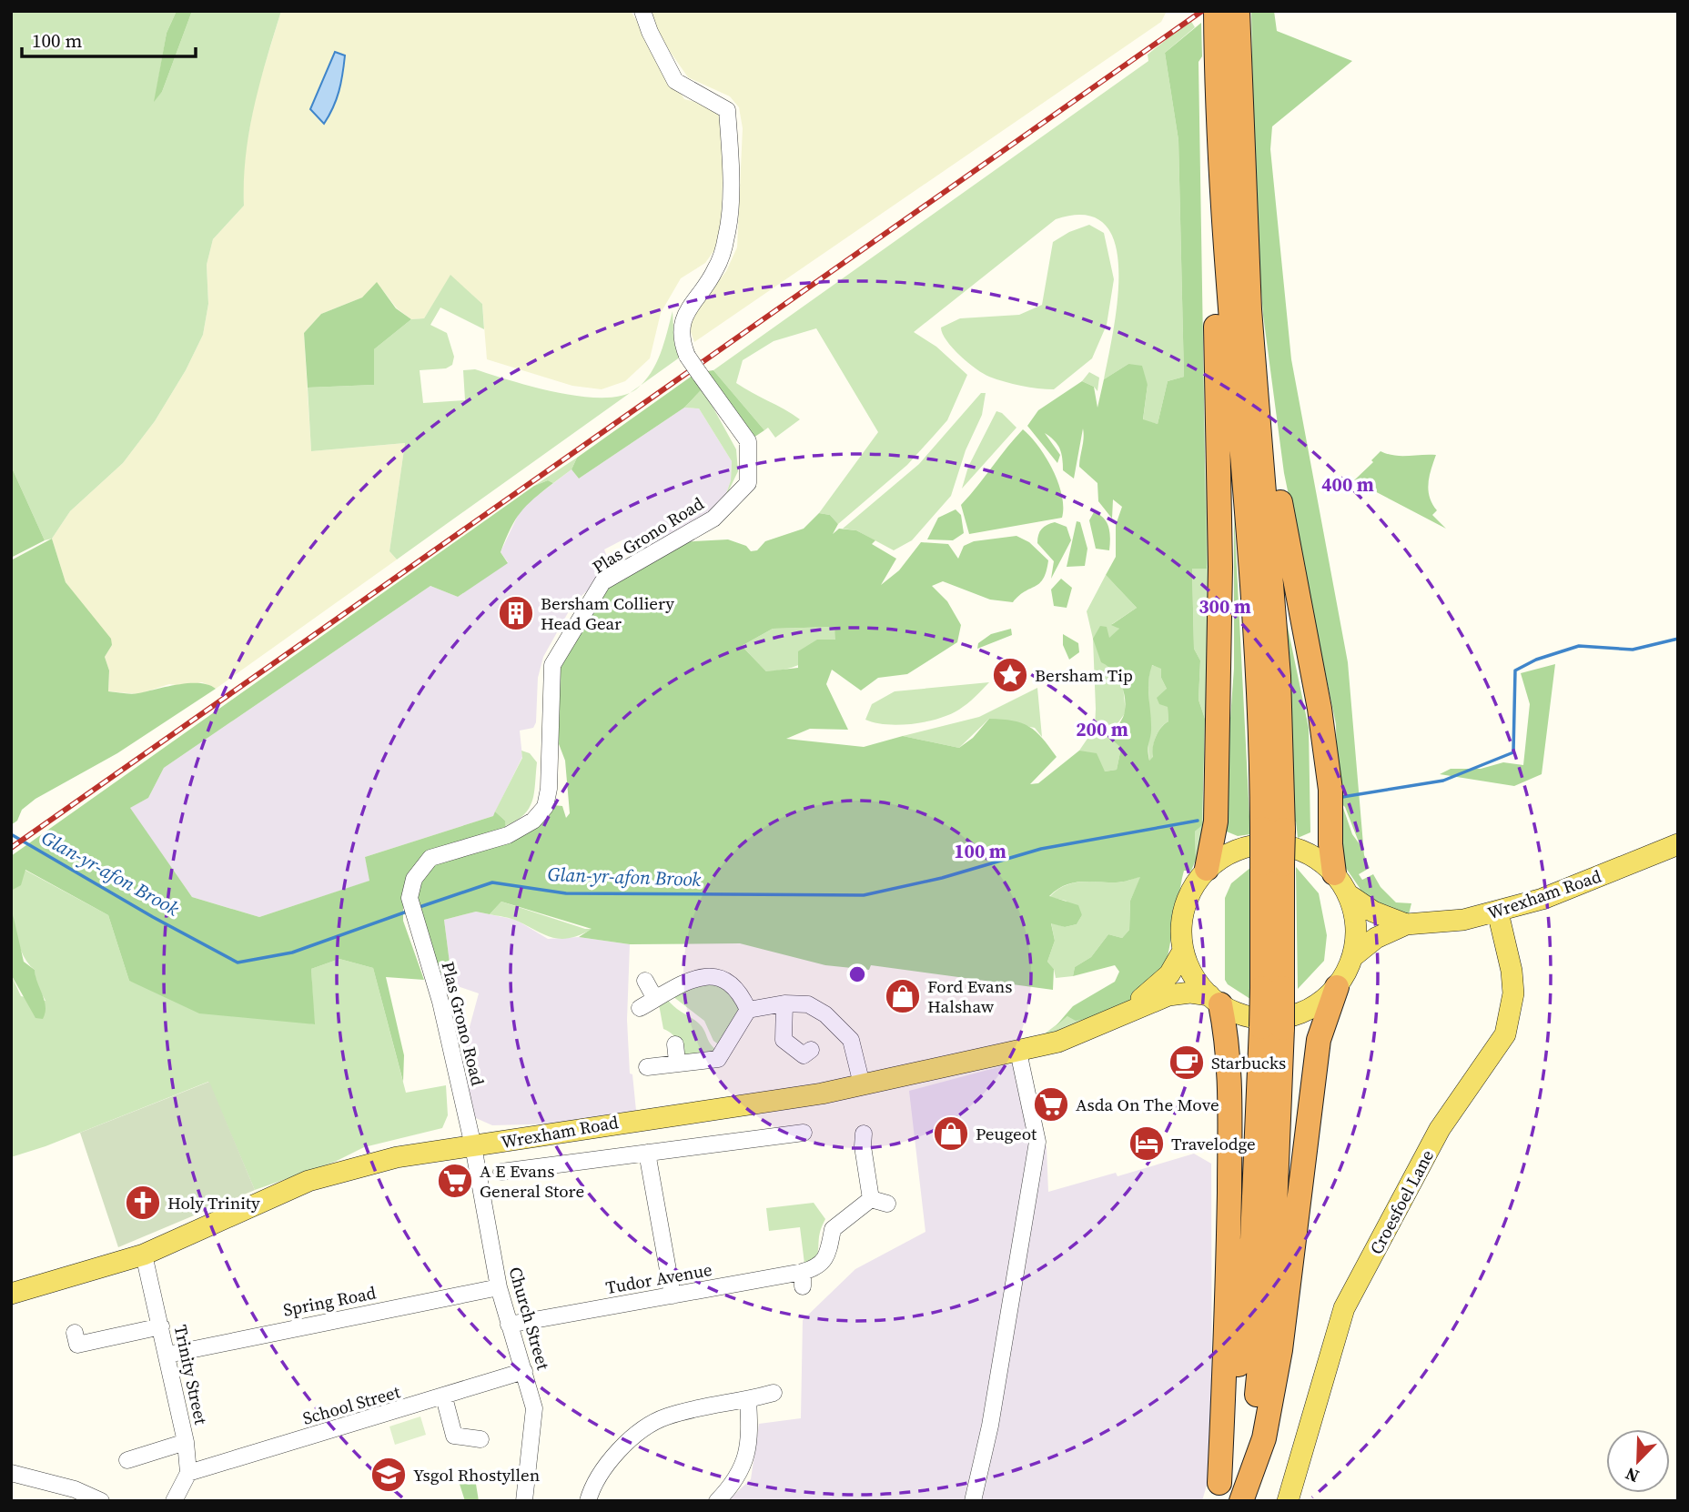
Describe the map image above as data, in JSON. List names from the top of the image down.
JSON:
{
  "streets": {
    "main road": ["Wrexham Road", "Croesfoel Lane"],
    "street": [
      "Plas Grono Road",
      "Tudor Avenue",
      "Spring Road",
      "Church Street",
      "Trinity Street",
      "School Street"
    ]
  },
  "crossings": [
    ["Plas Grono Road", "Wrexham Road"],
    ["Plas Grono Road", "Church Street"],
    ["Wrexham Road", "Croesfoel Lane"],
    ["Wrexham Road", "Church Street"],
    ["Wrexham Road", "Trinity Street"],
    ["Tudor Avenue", "Church Street"],
    ["Spring Road", "Church Street"],
    ["Spring Road", "Trinity Street"],
    ["Church Street", "School Street"],
    ["Trinity Street", "School Street"]
  ],
  "water": ["Glan-yr-afon Brook"],
  "places": {
    "building": ["Bersham Colliery Head Gear"],
    "place": ["Bersham Tip"],
    "shop": ["Ford Evans Halshaw", "Peugeot"],
    "cafe": ["Starbucks"],
    "supermarket": ["Asda On The Move", "A E Evans General Store"],
    "hotel": ["Travelodge"],
    "church": ["Holy Trinity"],
    "school or university": ["Ysgol Rhostyllen"]
  },
  "scale_bar": "100 m",
  "north": "bottom left",
  "rings": [
    "400 m",
    "300 m",
    "200 m",
    "100 m"
  ]
}
